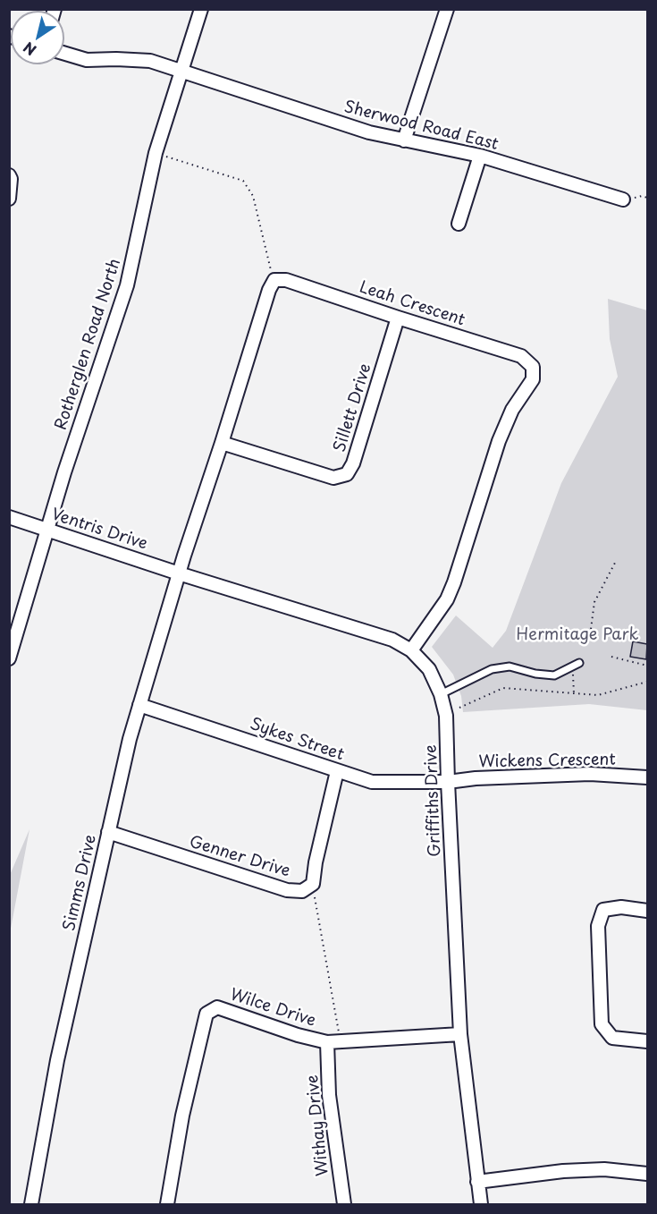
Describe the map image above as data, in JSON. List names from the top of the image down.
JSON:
{
  "streets": {
    "street": [
      "Sherwood Road East",
      "Leah Crescent",
      "Rotherglen Road North",
      "Sillett Drive",
      "Ventris Drive",
      "Sykes Street",
      "Wickens Crescent",
      "Griffiths Drive",
      "Genner Drive",
      "Simms Drive",
      "Wilce Drive",
      "Withay Drive"
    ]
  },
  "crossings": [
    ["Sherwood Road East", "Rotherglen Road North"],
    ["Leah Crescent", "Sillett Drive"],
    ["Leah Crescent", "Griffiths Drive"],
    ["Rotherglen Road North", "Ventris Drive"],
    ["Ventris Drive", "Griffiths Drive"],
    ["Ventris Drive", "Simms Drive"],
    ["Sykes Street", "Wickens Crescent"],
    ["Sykes Street", "Griffiths Drive"],
    ["Sykes Street", "Genner Drive"],
    ["Sykes Street", "Simms Drive"],
    ["Wickens Crescent", "Griffiths Drive"],
    ["Griffiths Drive", "Simms Drive"],
    ["Griffiths Drive", "Wilce Drive"],
    ["Genner Drive", "Simms Drive"],
    ["Wilce Drive", "Withay Drive"]
  ],
  "parks": ["Hermitage Park"],
  "north": "bottom left"
}
